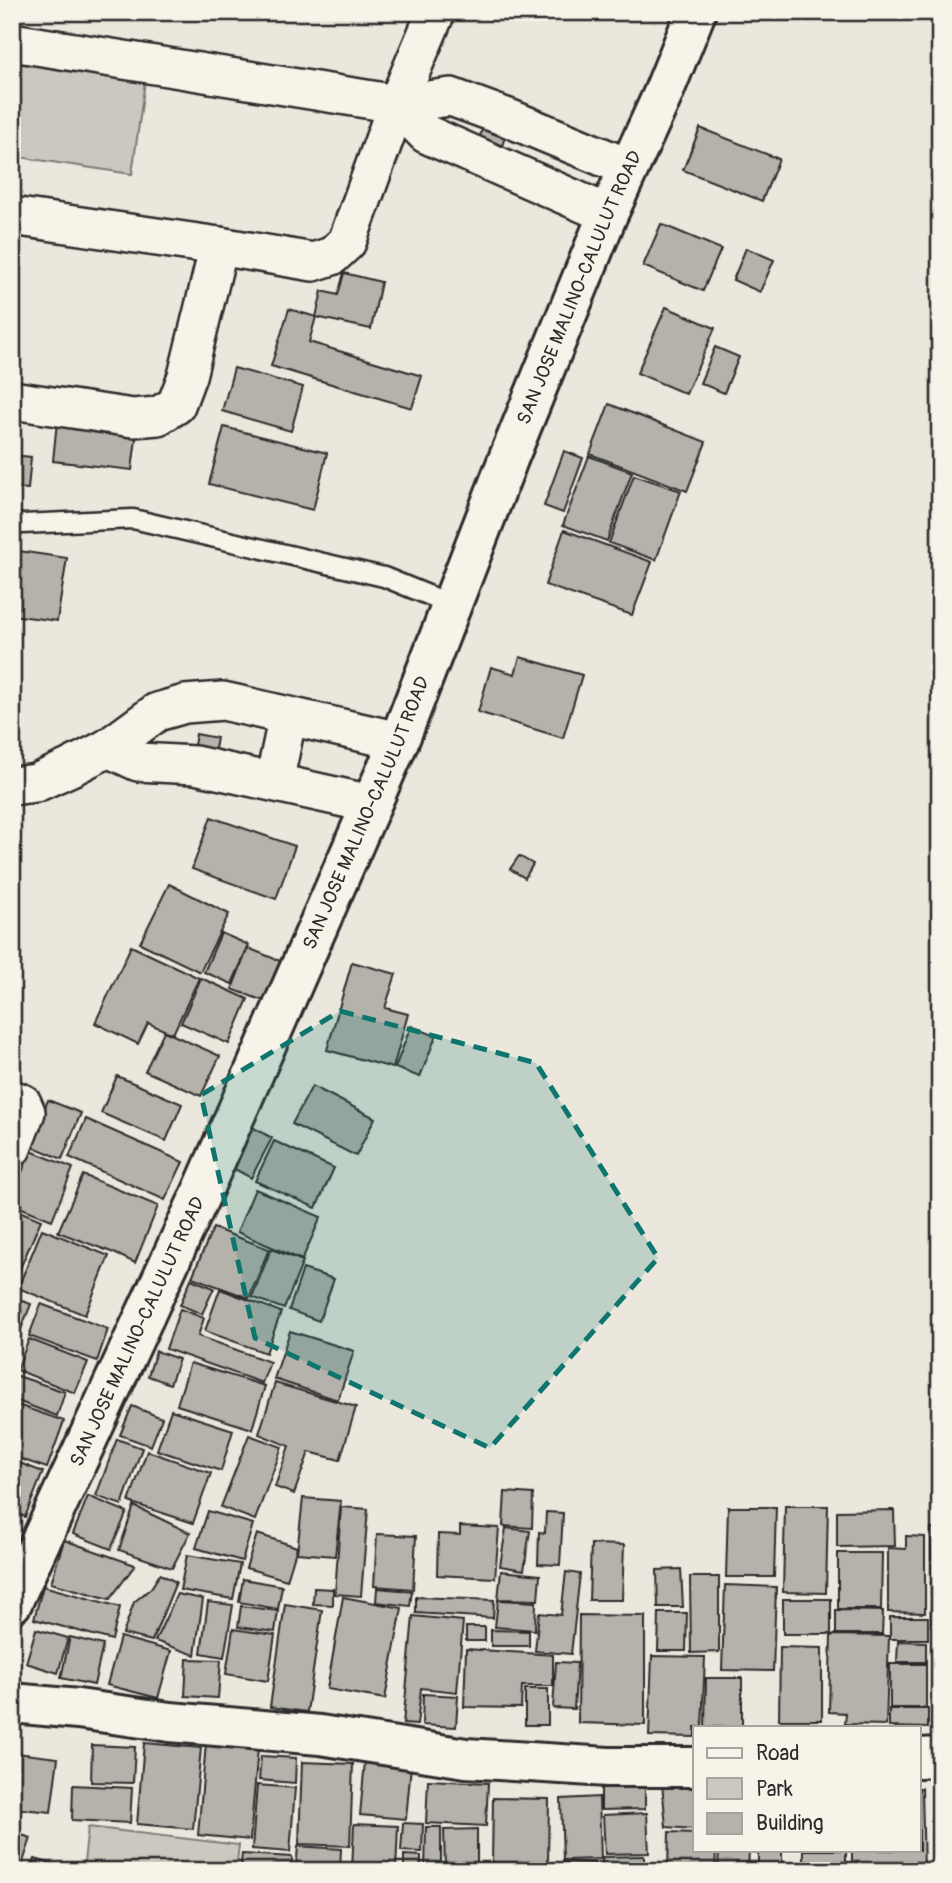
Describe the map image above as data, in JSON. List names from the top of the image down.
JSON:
{
  "streets": {
    "main road": ["SAN JOSE MALINO-CALULUT ROAD"]
  },
  "legend": ["Road", "Park", "Building"]
}
